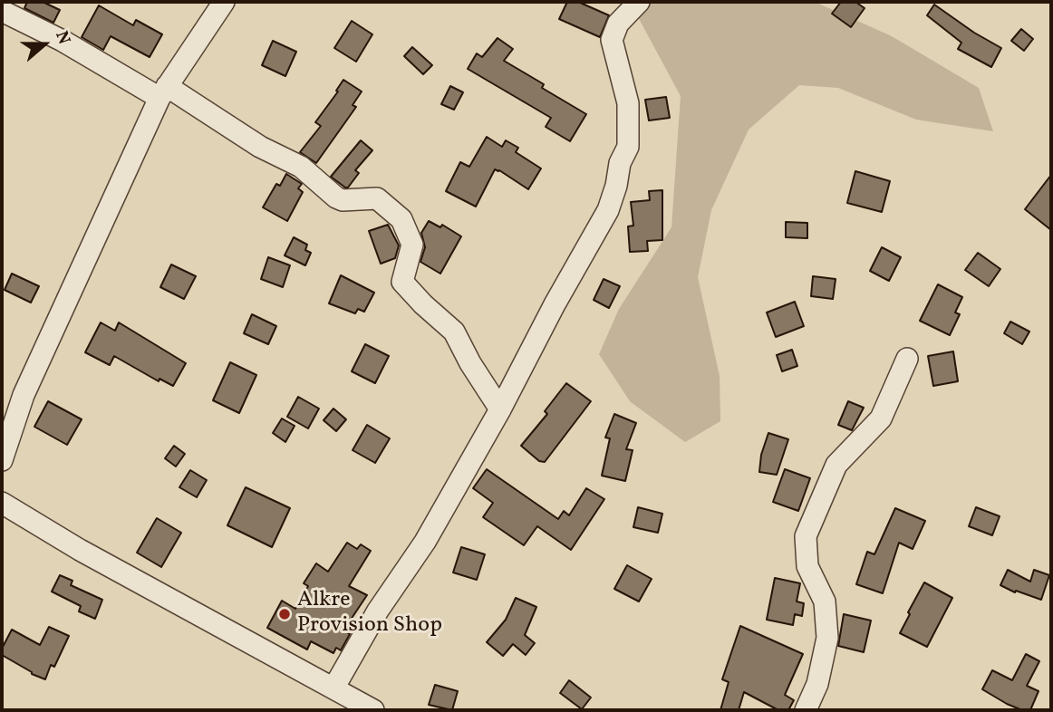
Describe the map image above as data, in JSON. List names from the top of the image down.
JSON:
{
  "places": ["Alkre Provision Shop"],
  "north": "right"
}
